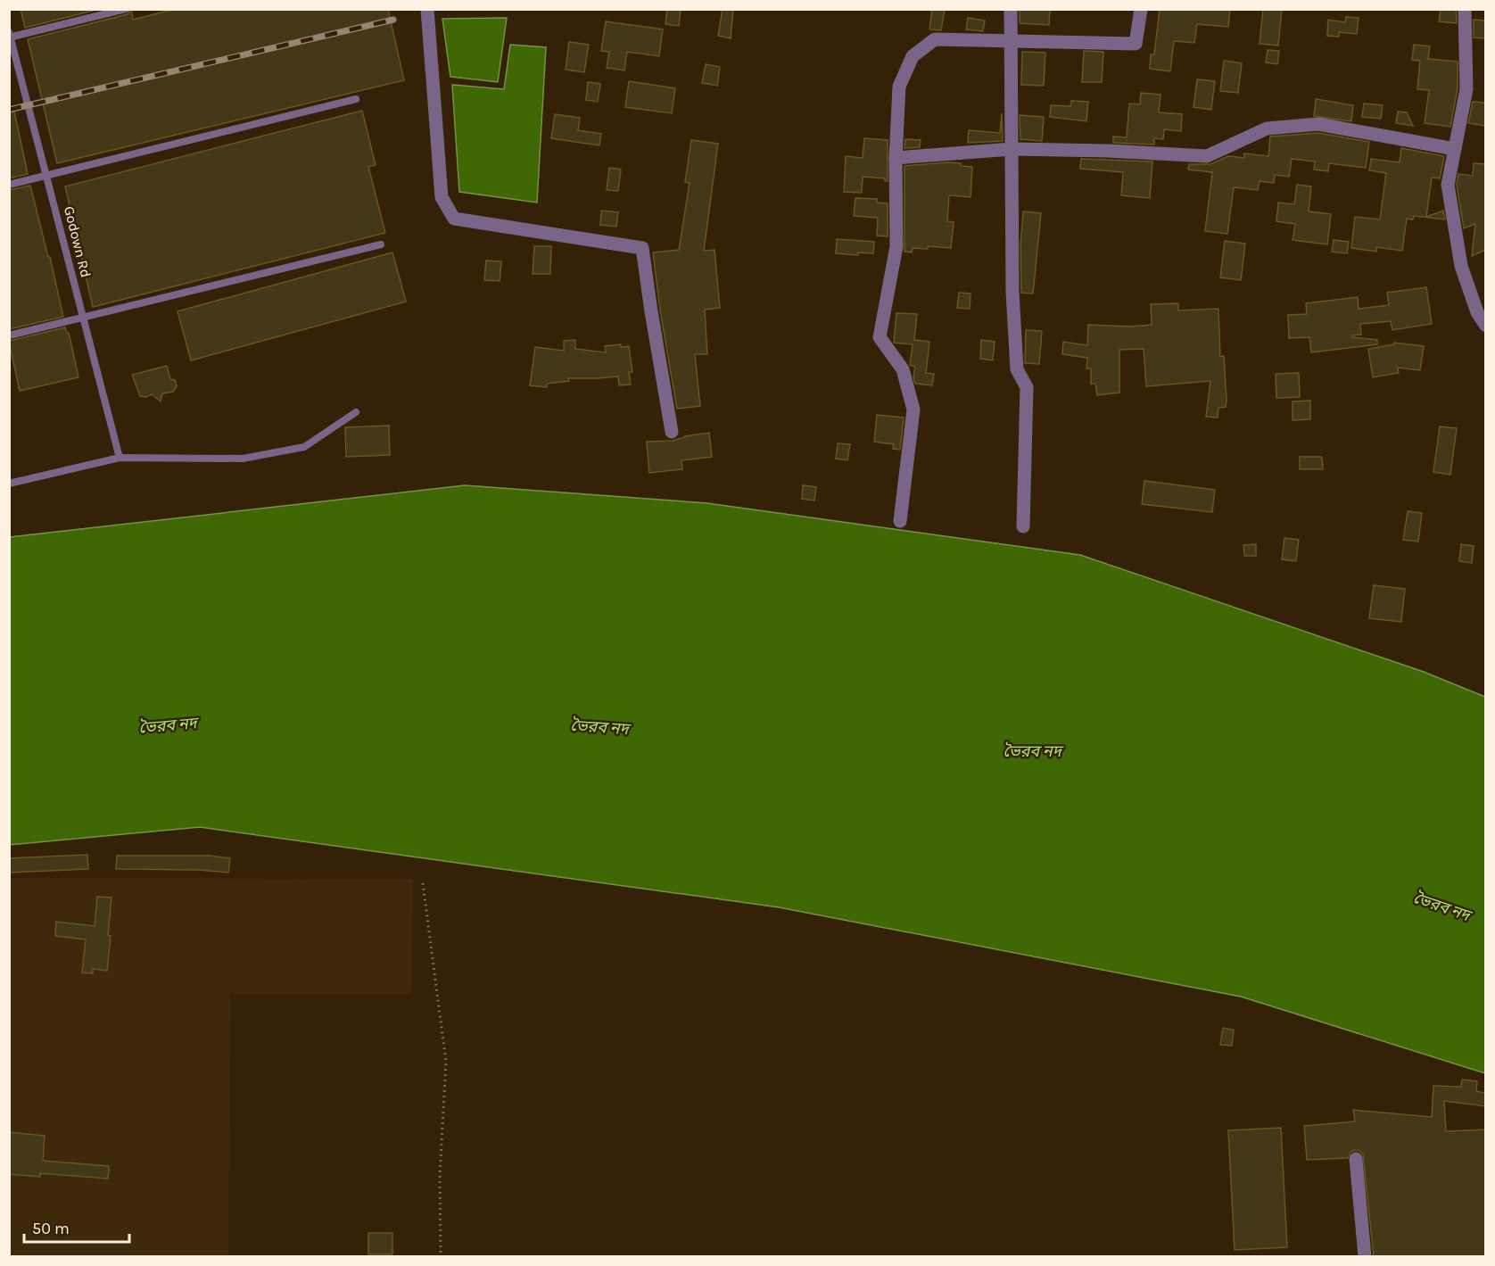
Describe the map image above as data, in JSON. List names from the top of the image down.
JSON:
{
  "streets": {
    "lane": ["Godown Rd"]
  },
  "water": ["ভৈরব নদ"],
  "scale_bar": "50 m"
}
